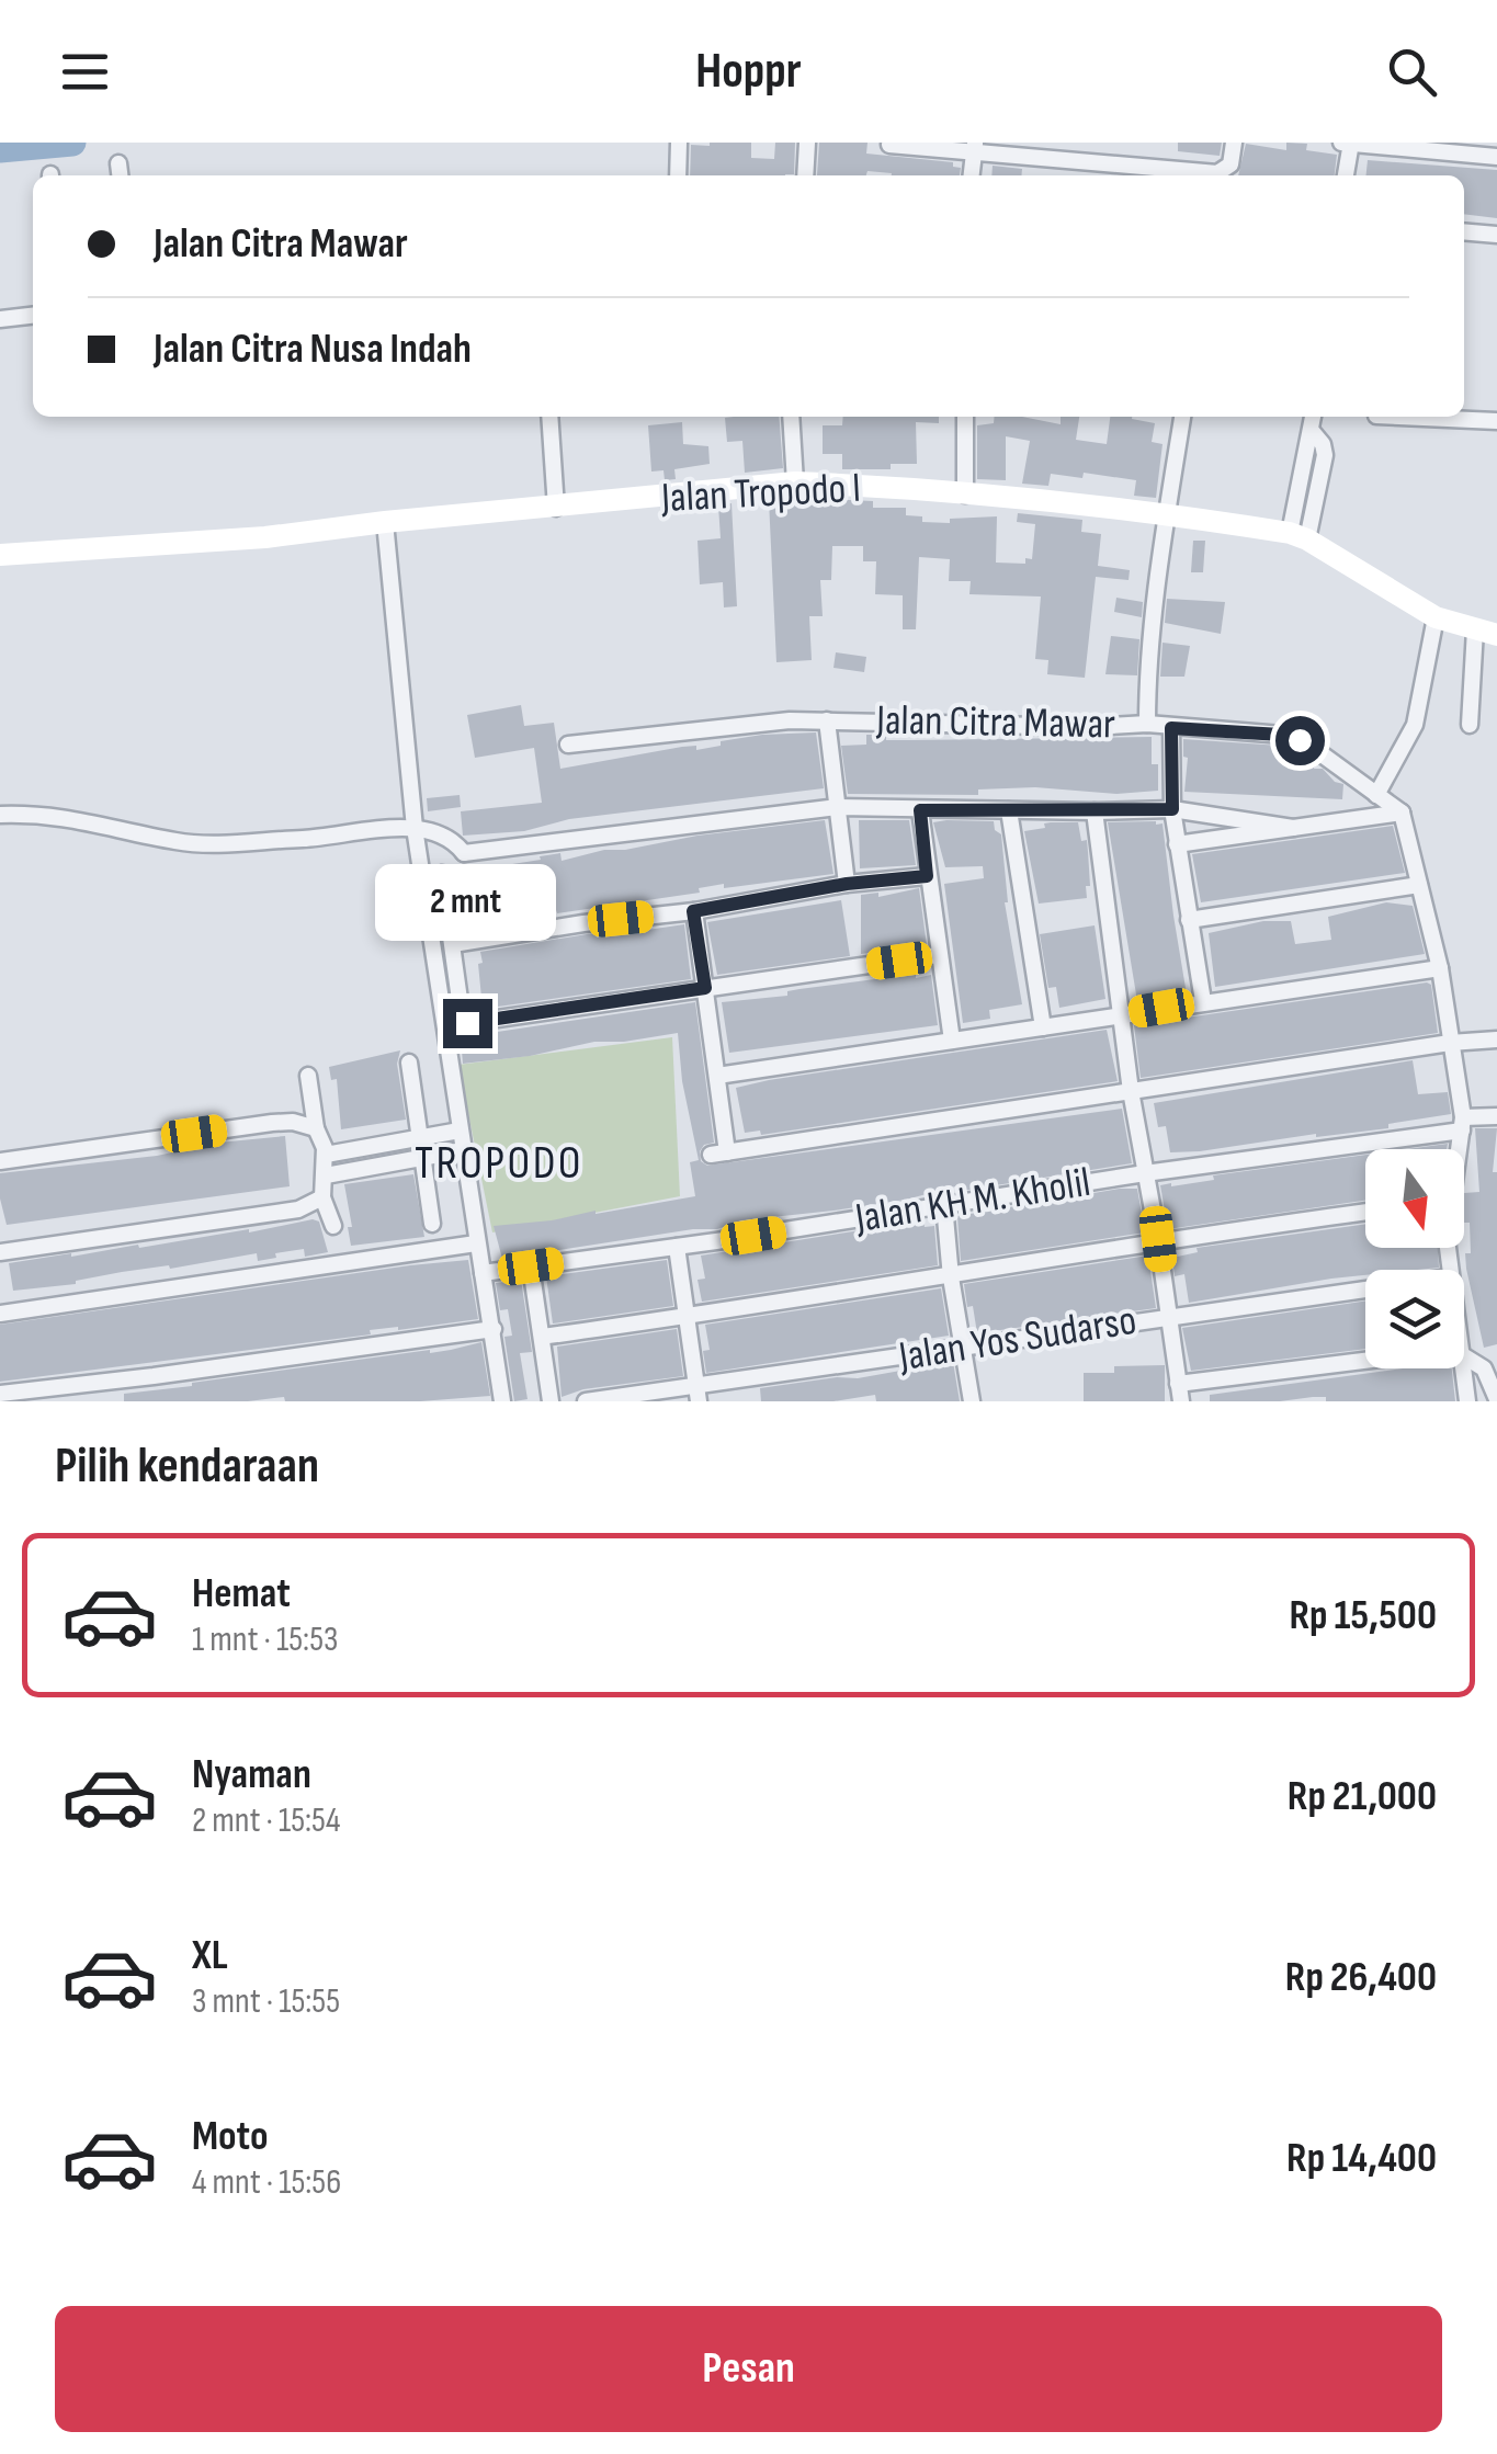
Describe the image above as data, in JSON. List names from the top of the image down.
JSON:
{
  "streets": {
    "street": [
      "Jalan Tropodo I",
      "Jalan Citra Mawar",
      "Jalan KH M. Kholil",
      "Jalan Yos Sudarso"
    ]
  },
  "districts": ["TROPODO"],
  "north": "bottom",
  "page": {
    "header": "Hoppr",
    "banner": ["Jalan Citra Mawar", "Jalan Citra Nusa Indah"],
    "bubble": "2 mnt",
    "heading": "Pilih kendaraan",
    "list": [
      {
        "name": "Hemat",
        "note": "1 mnt · 15:53",
        "value": "Rp 15,500"
      },
      {
        "name": "Nyaman",
        "note": "2 mnt · 15:54",
        "value": "Rp 21,000"
      },
      {
        "name": "XL",
        "note": "3 mnt · 15:55",
        "value": "Rp 26,400"
      },
      {
        "name": "Moto",
        "note": "4 mnt · 15:56",
        "value": "Rp 14,400"
      }
    ],
    "buttons": "Pesan"
  }
}
